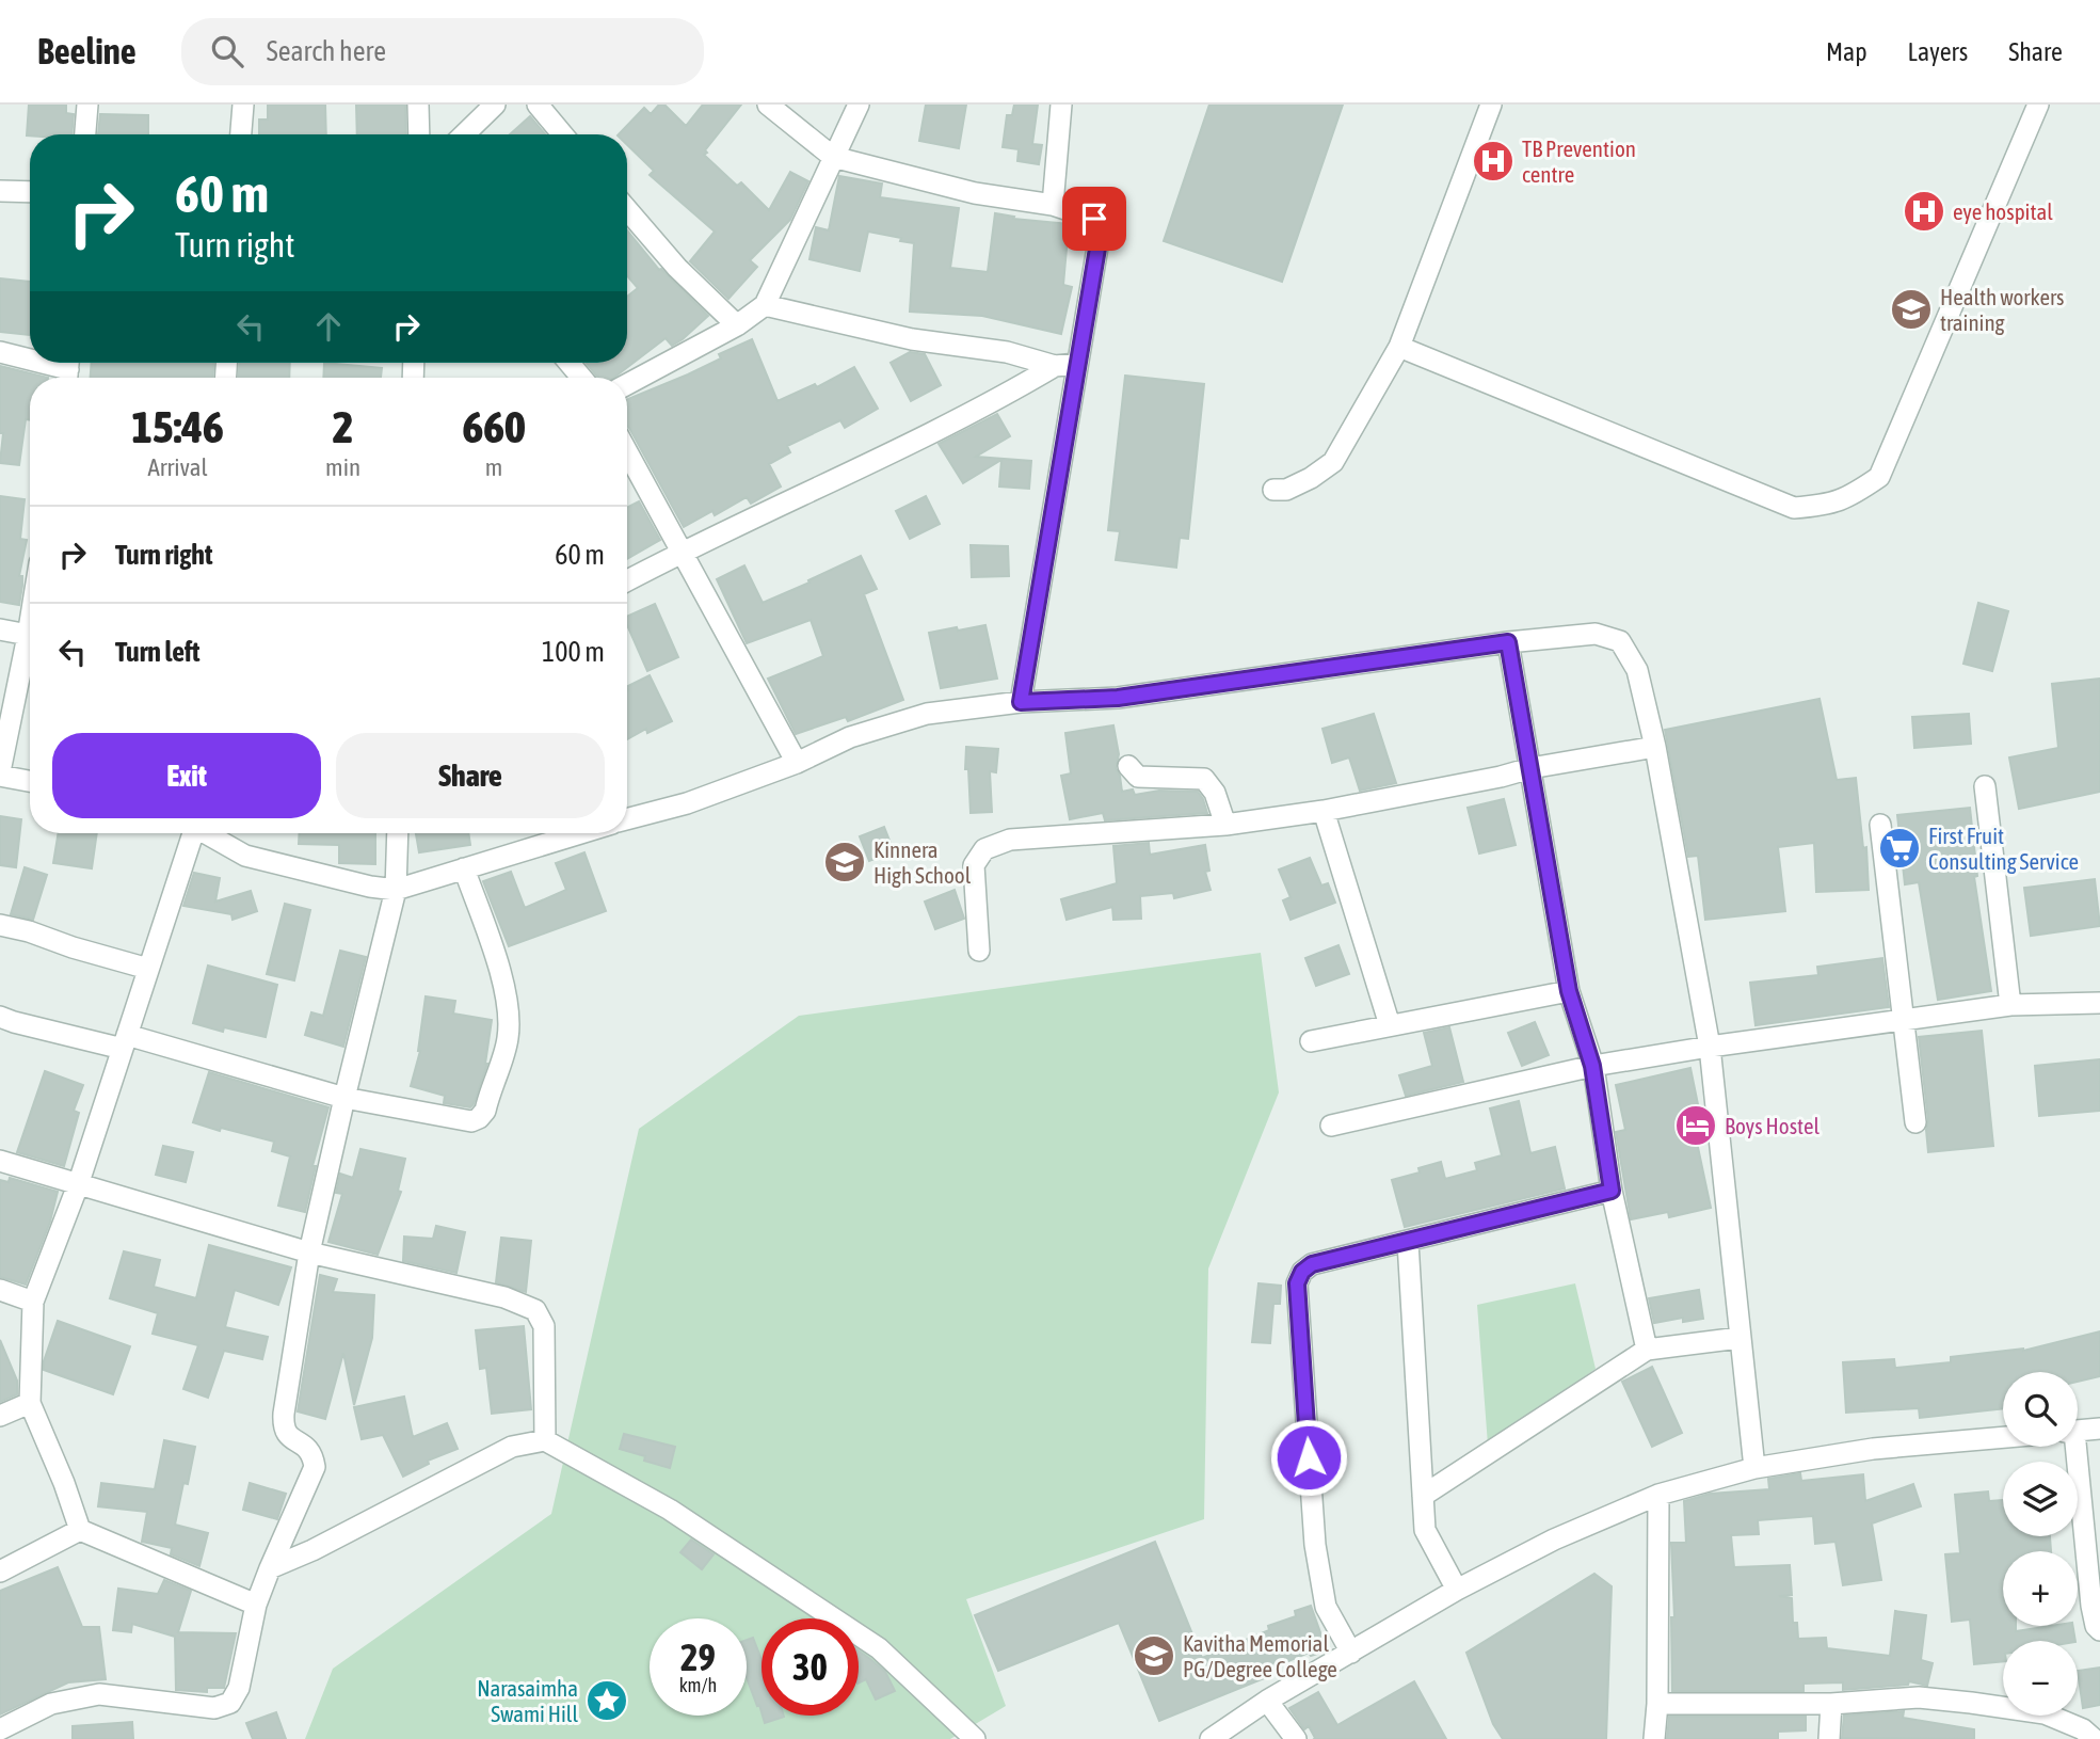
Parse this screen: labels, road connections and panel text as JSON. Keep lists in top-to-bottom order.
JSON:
{
  "places": {
    "hospital": ["TB Prevention centre", "eye hospital"],
    "school or university": ["Health workers training", "Kinnera High School", "Kavitha Memorial PG/Degree College"],
    "supermarket": ["First Fruit Consulting Service"],
    "hotel": ["Boys Hostel"],
    "place": ["Narasaimha Swami Hill"]
  },
  "page": {
    "header": "Beeline",
    "search": "Search here",
    "nav": ["Map", "Layers", "Share"],
    "turn": ["60 m", "Turn right"],
    "eta": [
      "15:46",
      "Arrival",
      "2",
      "min",
      "660",
      "m"
    ],
    "list": [
      {
        "name": "Turn right",
        "value": "60 m"
      },
      {
        "name": "Turn left",
        "value": "100 m"
      }
    ],
    "buttons": ["Exit", "Share"],
    "map_buttons": ["+", "−"],
    "speed": "29 km/h",
    "limit": "30"
  }
}
